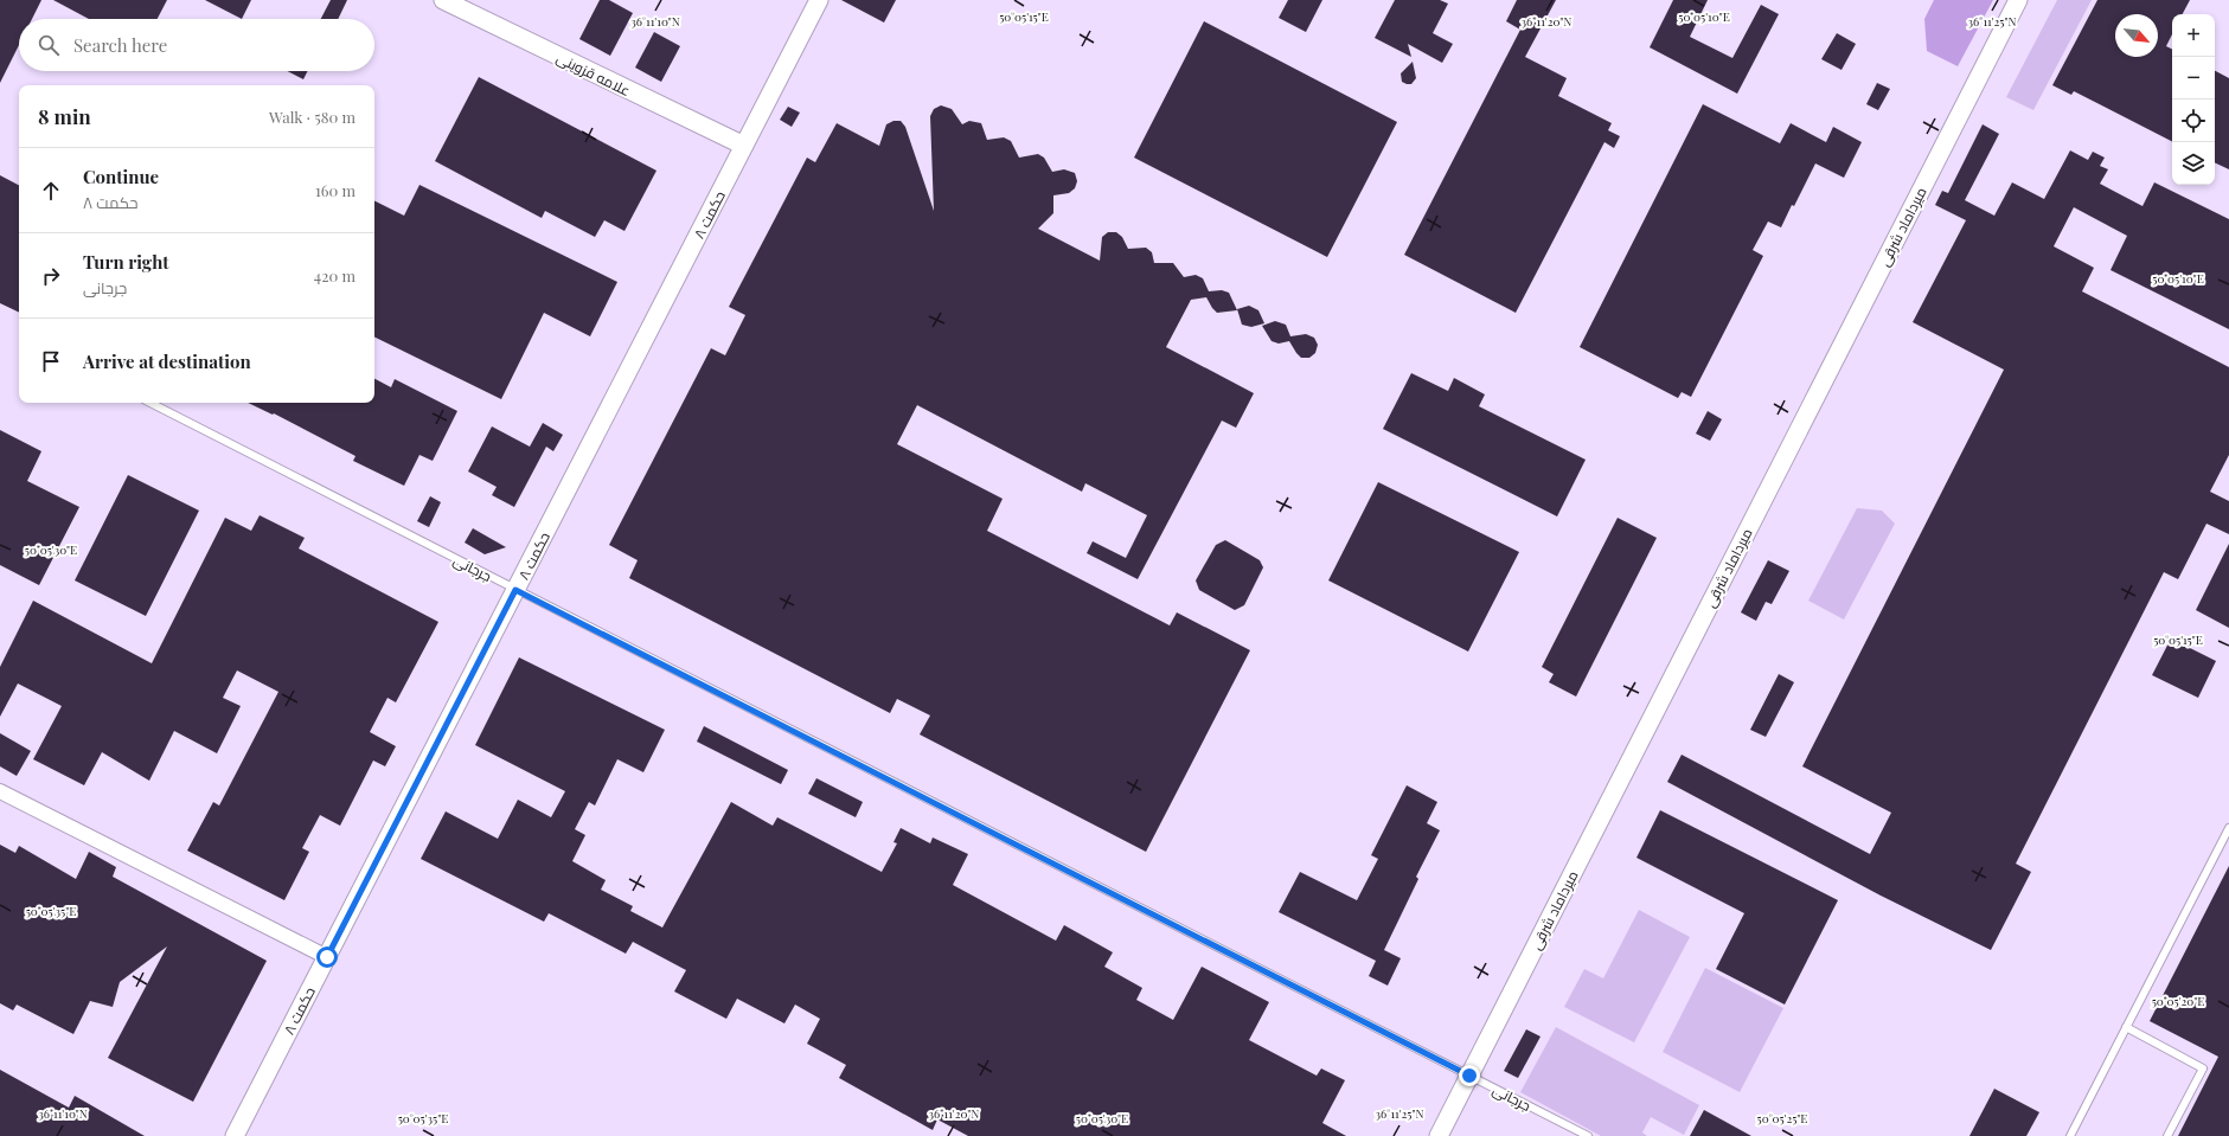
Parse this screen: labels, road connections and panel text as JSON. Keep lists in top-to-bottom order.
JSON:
{
  "streets": {
    "street": ["علامه قزوینی", "حکمت ۸", "میرداماد شرقی"],
    "lane": ["جرجانی"]
  },
  "crossings": [
    ["علامه قزوینی", "حکمت ۸"],
    ["حکمت ۸", "جرجانی"],
    ["میرداماد شرقی", "جرجانی"]
  ],
  "north": "bottom right",
  "page": {
    "map_buttons": ["+", "−"],
    "search": "Search here",
    "heading": ["8 min", "Walk · 580 m"],
    "list": [
      ["Continue", "حکمت ۸", "160 m"],
      ["Turn right", "جرجانی", "420 m"],
      "Arrive at destination"
    ]
  },
  "coordinates": [
    "50°05'15\"E",
    "50°05'10\"E",
    "36°11'10\"N",
    "36°11'20\"N",
    "36°11'25\"N",
    "50°05'30\"E",
    "50°05'35\"E",
    "50°05'20\"E",
    "50°05'25\"E"
  ]
}
